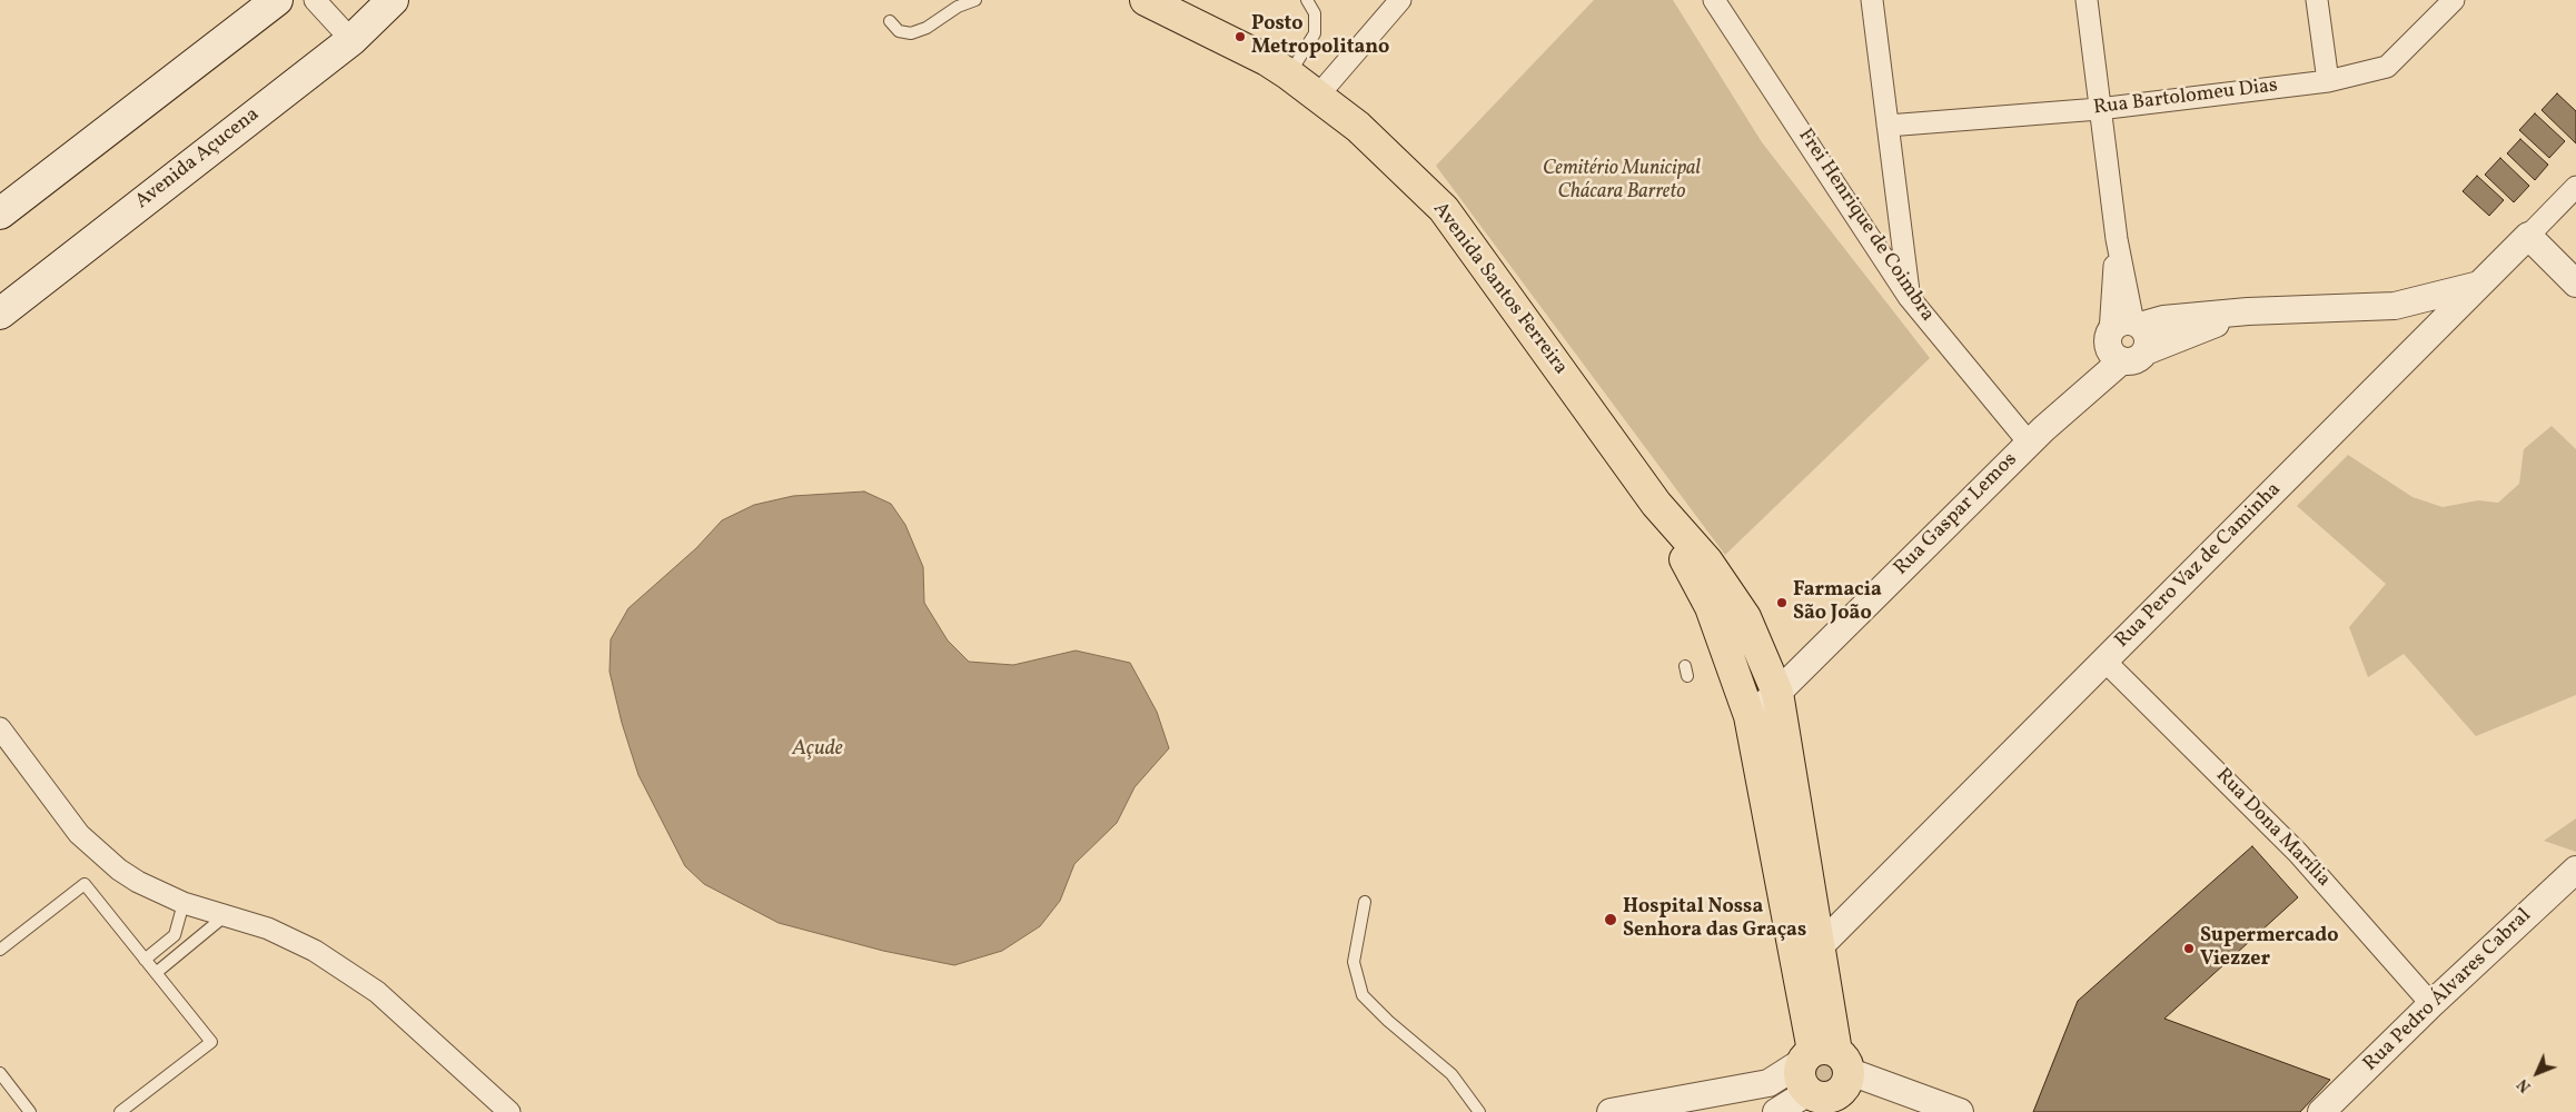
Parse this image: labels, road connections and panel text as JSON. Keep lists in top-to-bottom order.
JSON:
{
  "streets": {
    "main road": ["Avenida Açucena", "Avenida Santos Ferreira"],
    "street": [
      "Rua Bartolomeu Dias",
      "Frei Henrique de Coimbra",
      "Rua Gaspar Lemos",
      "Rua Pero Vaz de Caminha",
      "Rua Dona Marília",
      "Rua Pedro Álvares Cabral"
    ]
  },
  "crossings": [
    ["Frei Henrique de Coimbra", "Rua Gaspar Lemos"],
    ["Avenida Santos Ferreira", "Rua Gaspar Lemos"],
    ["Avenida Santos Ferreira", "Rua Pero Vaz de Caminha"],
    ["Rua Pero Vaz de Caminha", "Rua Dona Marília"],
    ["Rua Dona Marília", "Rua Pedro Álvares Cabral"]
  ],
  "water": ["Açude"],
  "parks": ["Cemitério Municipal Chácara Barreto"],
  "places": [
    "Posto Metropolitano",
    "Farmacia São João",
    "Hospital Nossa Senhora das Graças",
    "Supermercado Viezzer"
  ],
  "north": "bottom left"
}
